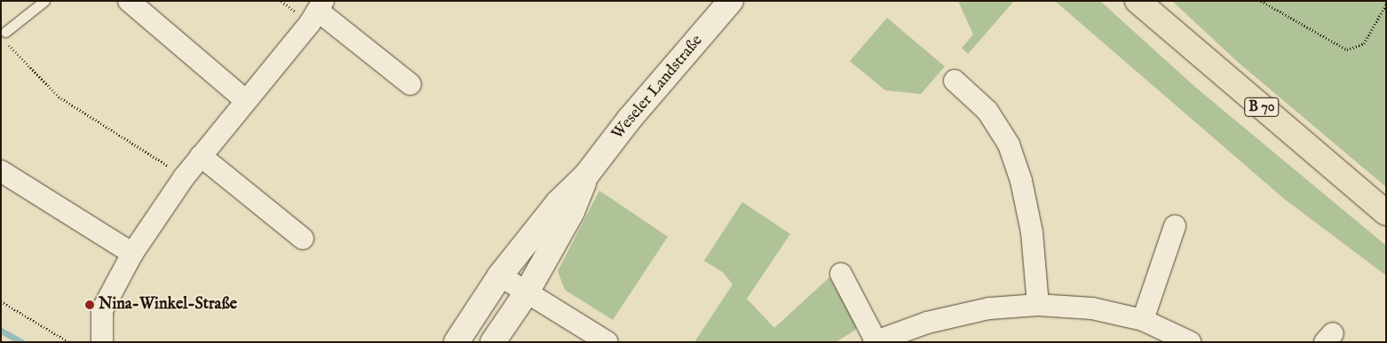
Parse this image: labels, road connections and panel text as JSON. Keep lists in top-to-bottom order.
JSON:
{
  "streets": {
    "main road": ["B 70"],
    "street": ["Weseler Landstraße"]
  },
  "places": ["Nina-Winkel-Straße"]
}
